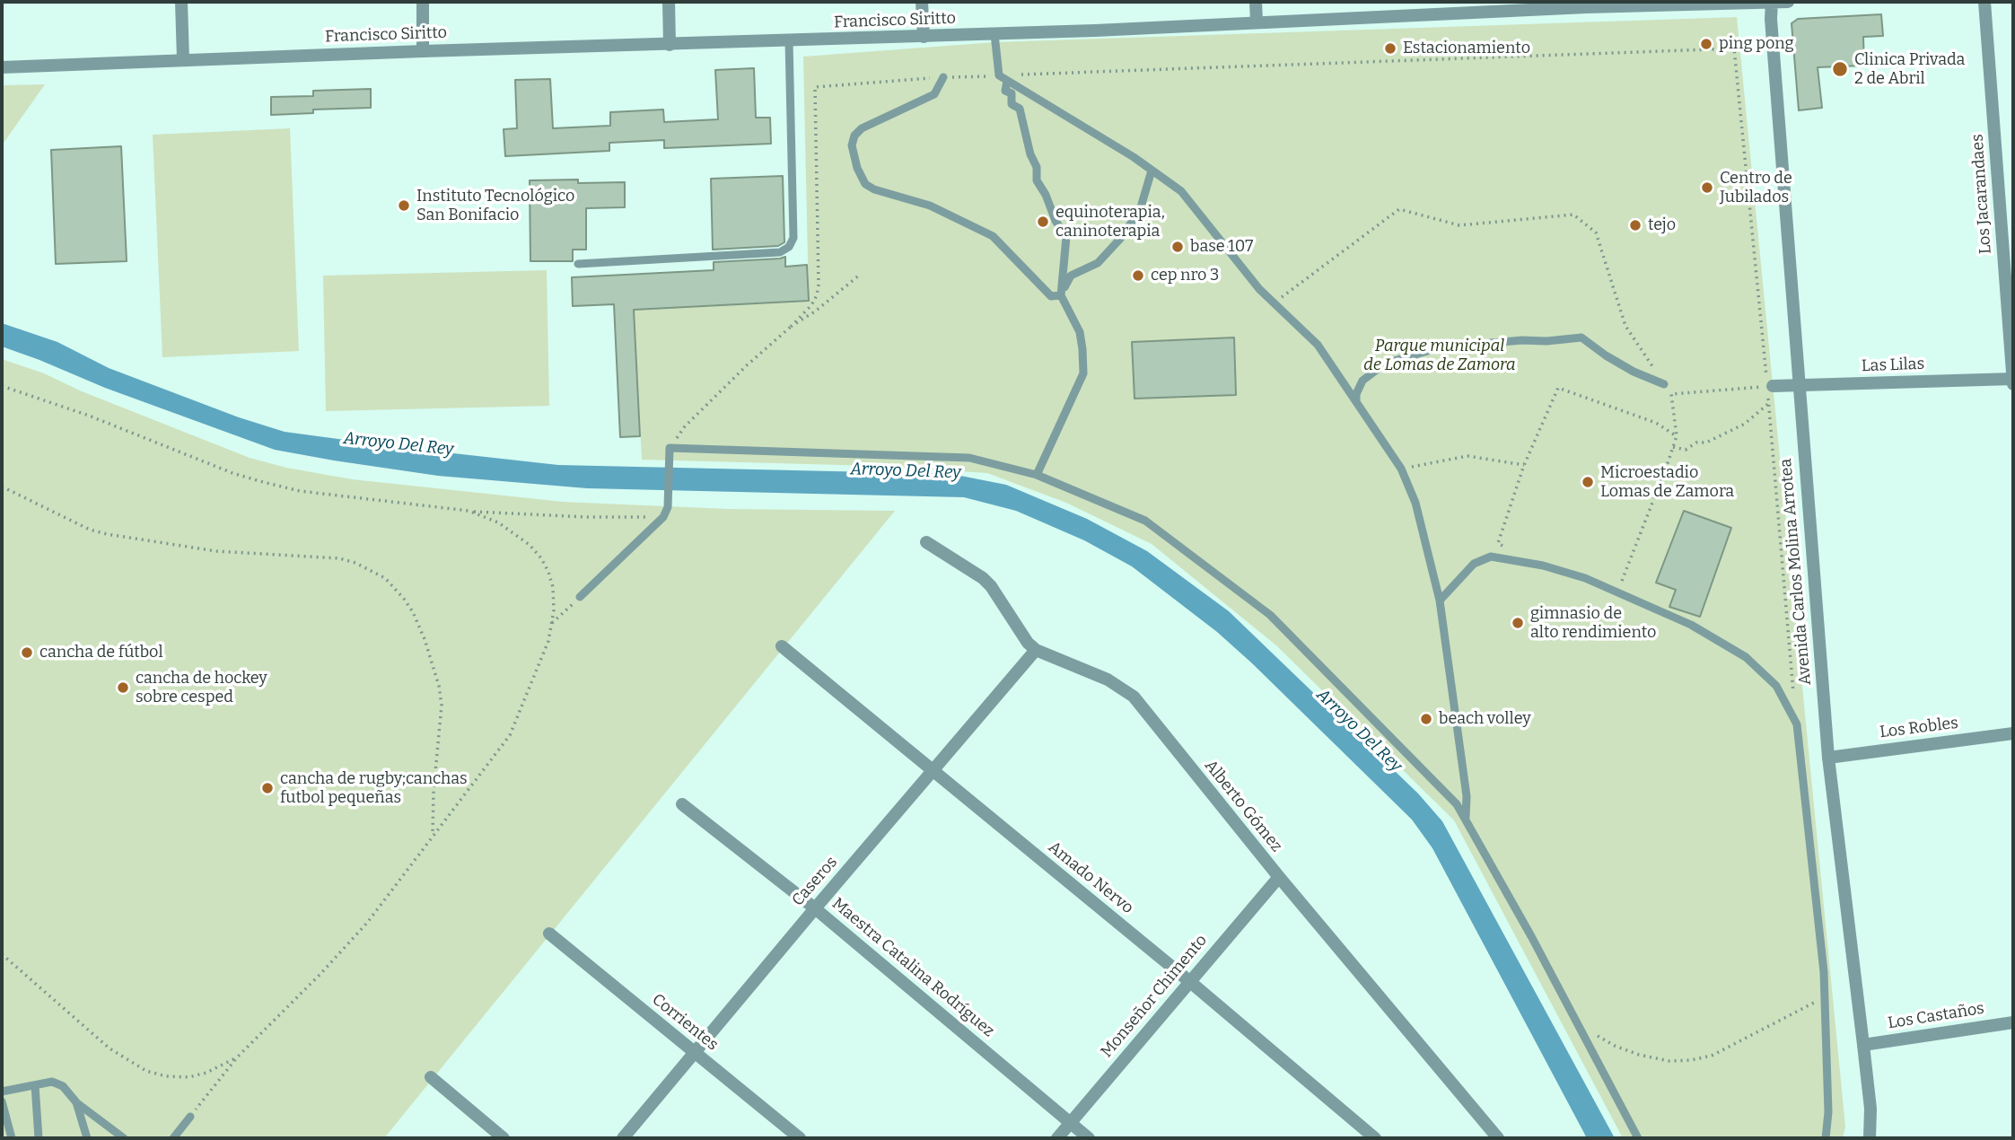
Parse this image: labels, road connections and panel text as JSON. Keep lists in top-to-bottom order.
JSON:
{
  "streets": {
    "street": [
      "Francisco Siritto",
      "Los Jacarandaes",
      "Las Lilas",
      "Avenida Carlos Molina Arrotea",
      "Los Robles",
      "Alberto Gómez",
      "Amado Nervo",
      "Caseros",
      "Maestra Catalina Rodríguez",
      "Monseñor Chimento",
      "Los Castaños",
      "Corrientes"
    ]
  },
  "crossings": [
    ["Francisco Siritto", "Avenida Carlos Molina Arrotea"],
    ["Los Jacarandaes", "Las Lilas"],
    ["Las Lilas", "Avenida Carlos Molina Arrotea"],
    ["Avenida Carlos Molina Arrotea", "Los Robles"],
    ["Avenida Carlos Molina Arrotea", "Los Castaños"],
    ["Alberto Gómez", "Caseros"],
    ["Alberto Gómez", "Monseñor Chimento"],
    ["Amado Nervo", "Caseros"],
    ["Amado Nervo", "Monseñor Chimento"],
    ["Caseros", "Maestra Catalina Rodríguez"],
    ["Caseros", "Corrientes"],
    ["Maestra Catalina Rodríguez", "Monseñor Chimento"]
  ],
  "water": ["Arroyo Del Rey"],
  "parks": ["Parque municipal de Lomas de Zamora"],
  "places": [
    "ping pong",
    "Estacionamiento",
    "Clinica Privada 2 de Abril",
    "Centro de Jubilados",
    "Instituto Tecnológico San Bonifacio",
    "equinoterapia, caninoterapia",
    "tejo",
    "base 107",
    "cep nro 3",
    "Microestadio Lomas de Zamora",
    "gimnasio de alto rendimiento",
    "cancha de fútbol",
    "cancha de hockey sobre cesped",
    "beach volley",
    "cancha de rugby;canchas futbol pequeñas"
  ]
}
